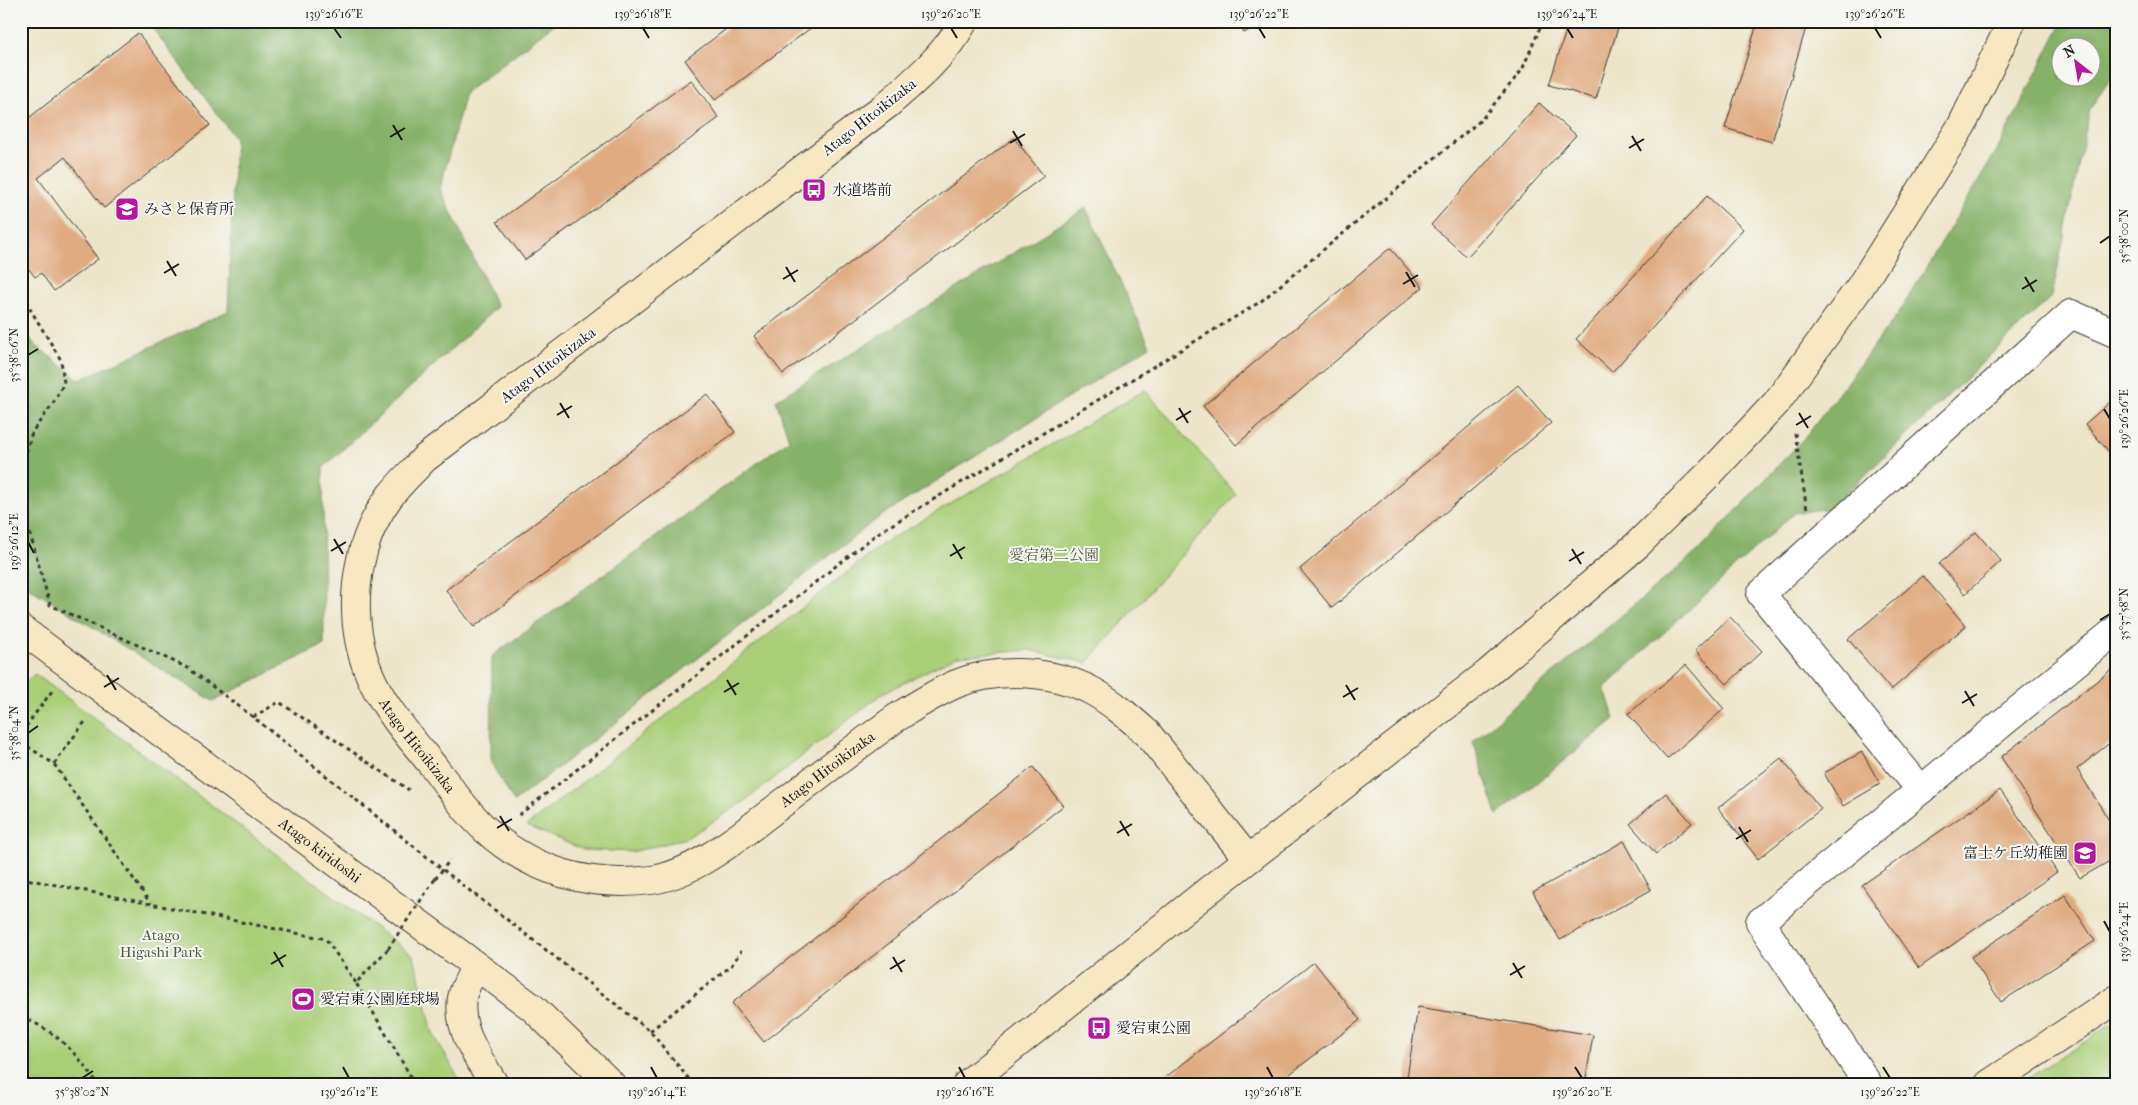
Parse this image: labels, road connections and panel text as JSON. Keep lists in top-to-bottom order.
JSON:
{
  "streets": {
    "street": ["Atago Hitoikizaka", "Atago kiridoshi"]
  },
  "parks": ["愛宕第二公園", "Atago Higashi Park"],
  "places": {
    "bus stop": ["水道塔前", "愛宕東公園"],
    "school or university": ["みさと保育所", "富士ケ丘幼稚園"],
    "sports": ["愛宕東公園庭球場"]
  },
  "north": "top left",
  "coordinates": [
    "139°26'16\"E",
    "139°26'18\"E",
    "139°26'20\"E",
    "139°26'22\"E",
    "139°26'24\"E",
    "139°26'26\"E",
    "35°38'00\"N",
    "35°38'06\"N",
    "139°26'12\"E",
    "35°37'58\"N",
    "35°38'04\"N",
    "35°38'02\"N",
    "139°26'14\"E"
  ]
}
